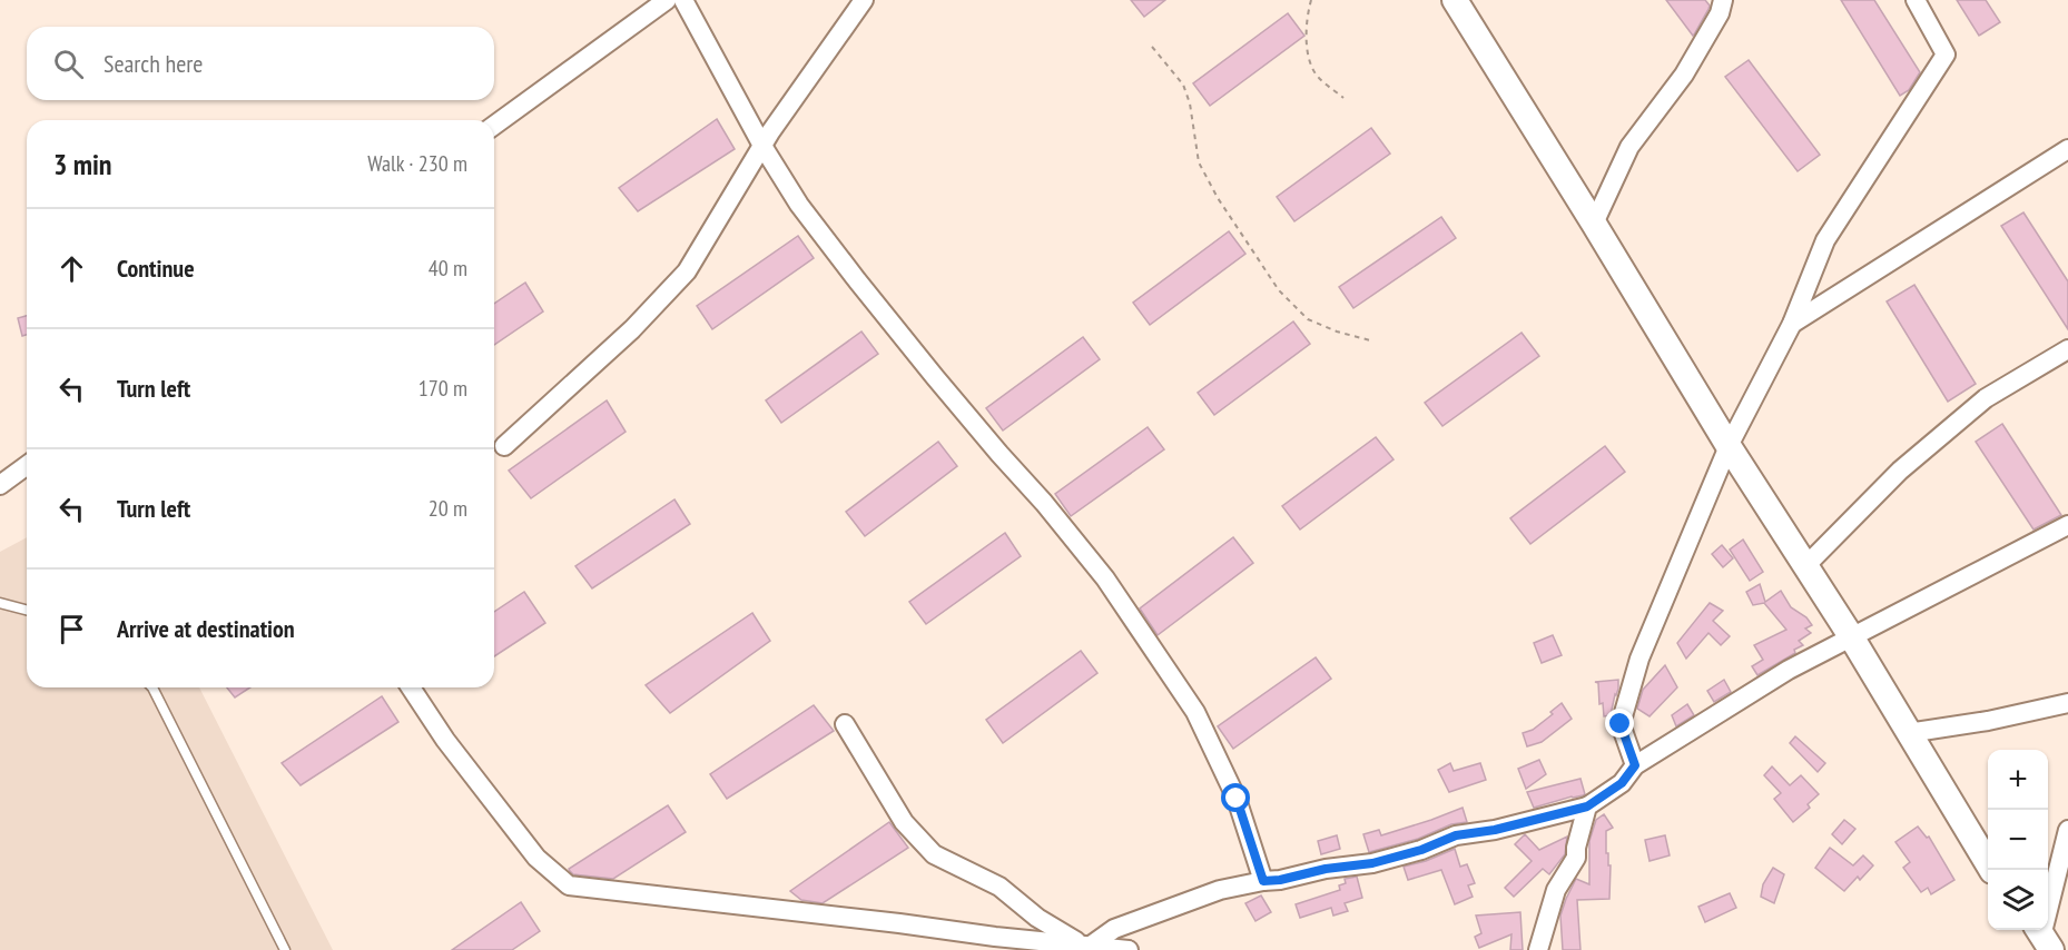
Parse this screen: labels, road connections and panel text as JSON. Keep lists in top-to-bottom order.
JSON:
{
  "page": {
    "search": "Search here",
    "heading": ["3 min", "Walk · 230 m"],
    "list": [
      ["Continue", "40 m"],
      ["Turn left", "170 m"],
      ["Turn left", "20 m"],
      "Arrive at destination"
    ],
    "map_buttons": ["+", "−"]
  }
}
